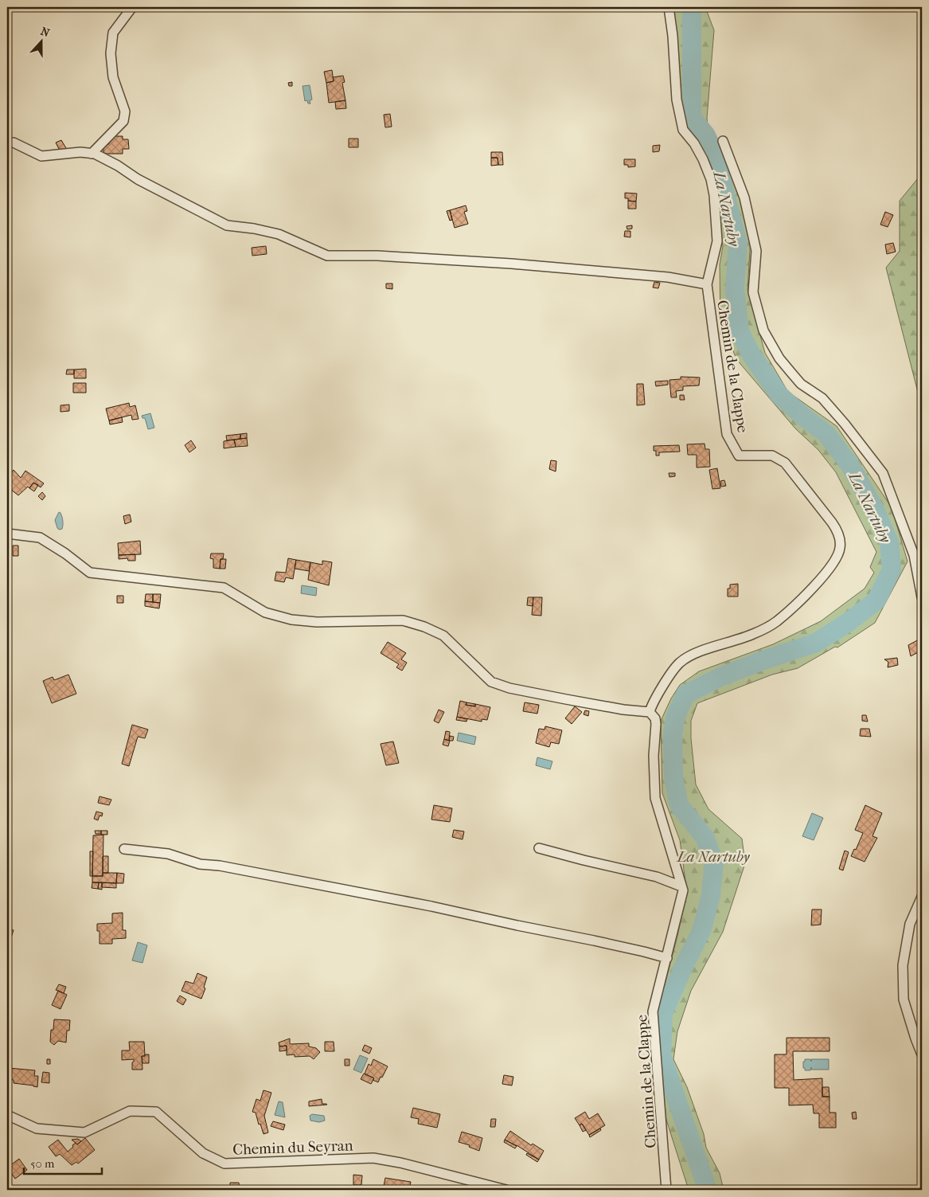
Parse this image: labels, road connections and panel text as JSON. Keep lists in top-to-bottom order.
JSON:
{
  "streets": {
    "street": ["Chemin de la Clappe", "Chemin du Seyran"]
  },
  "water": ["La Nartuby"],
  "parks": ["La Nartuby"],
  "scale_bar": "50 m",
  "north": "top"
}
